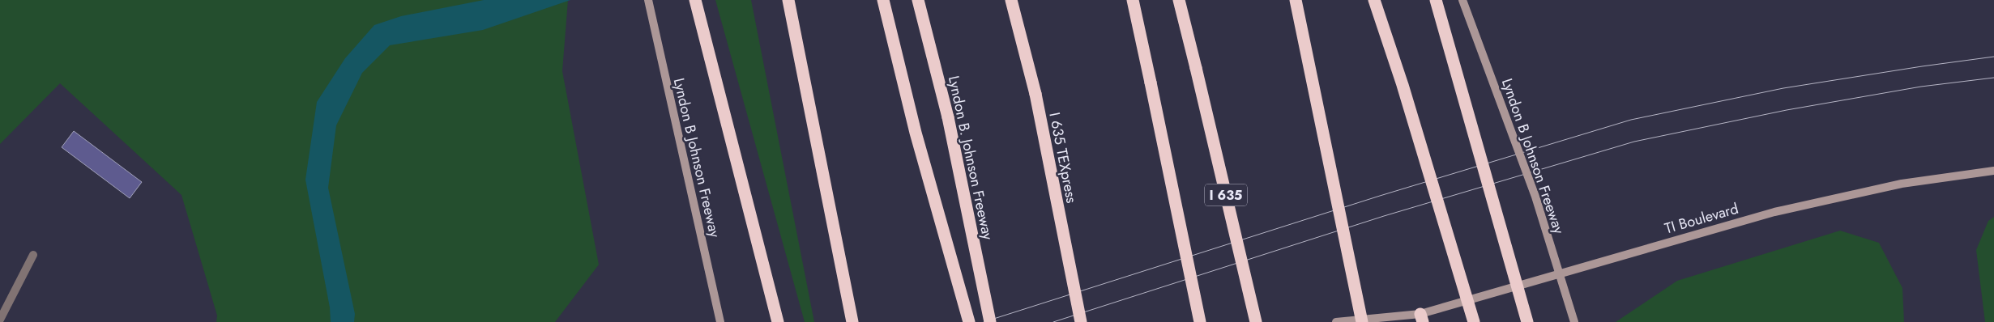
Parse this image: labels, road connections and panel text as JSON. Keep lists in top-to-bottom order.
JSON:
{
  "streets": {
    "highway": ["Lyndon B. Johnson Freeway", "I 635 TEXpress", "I 635"],
    "street": ["Lyndon B Johnson Freeway", "TI Boulevard"]
  }
}
